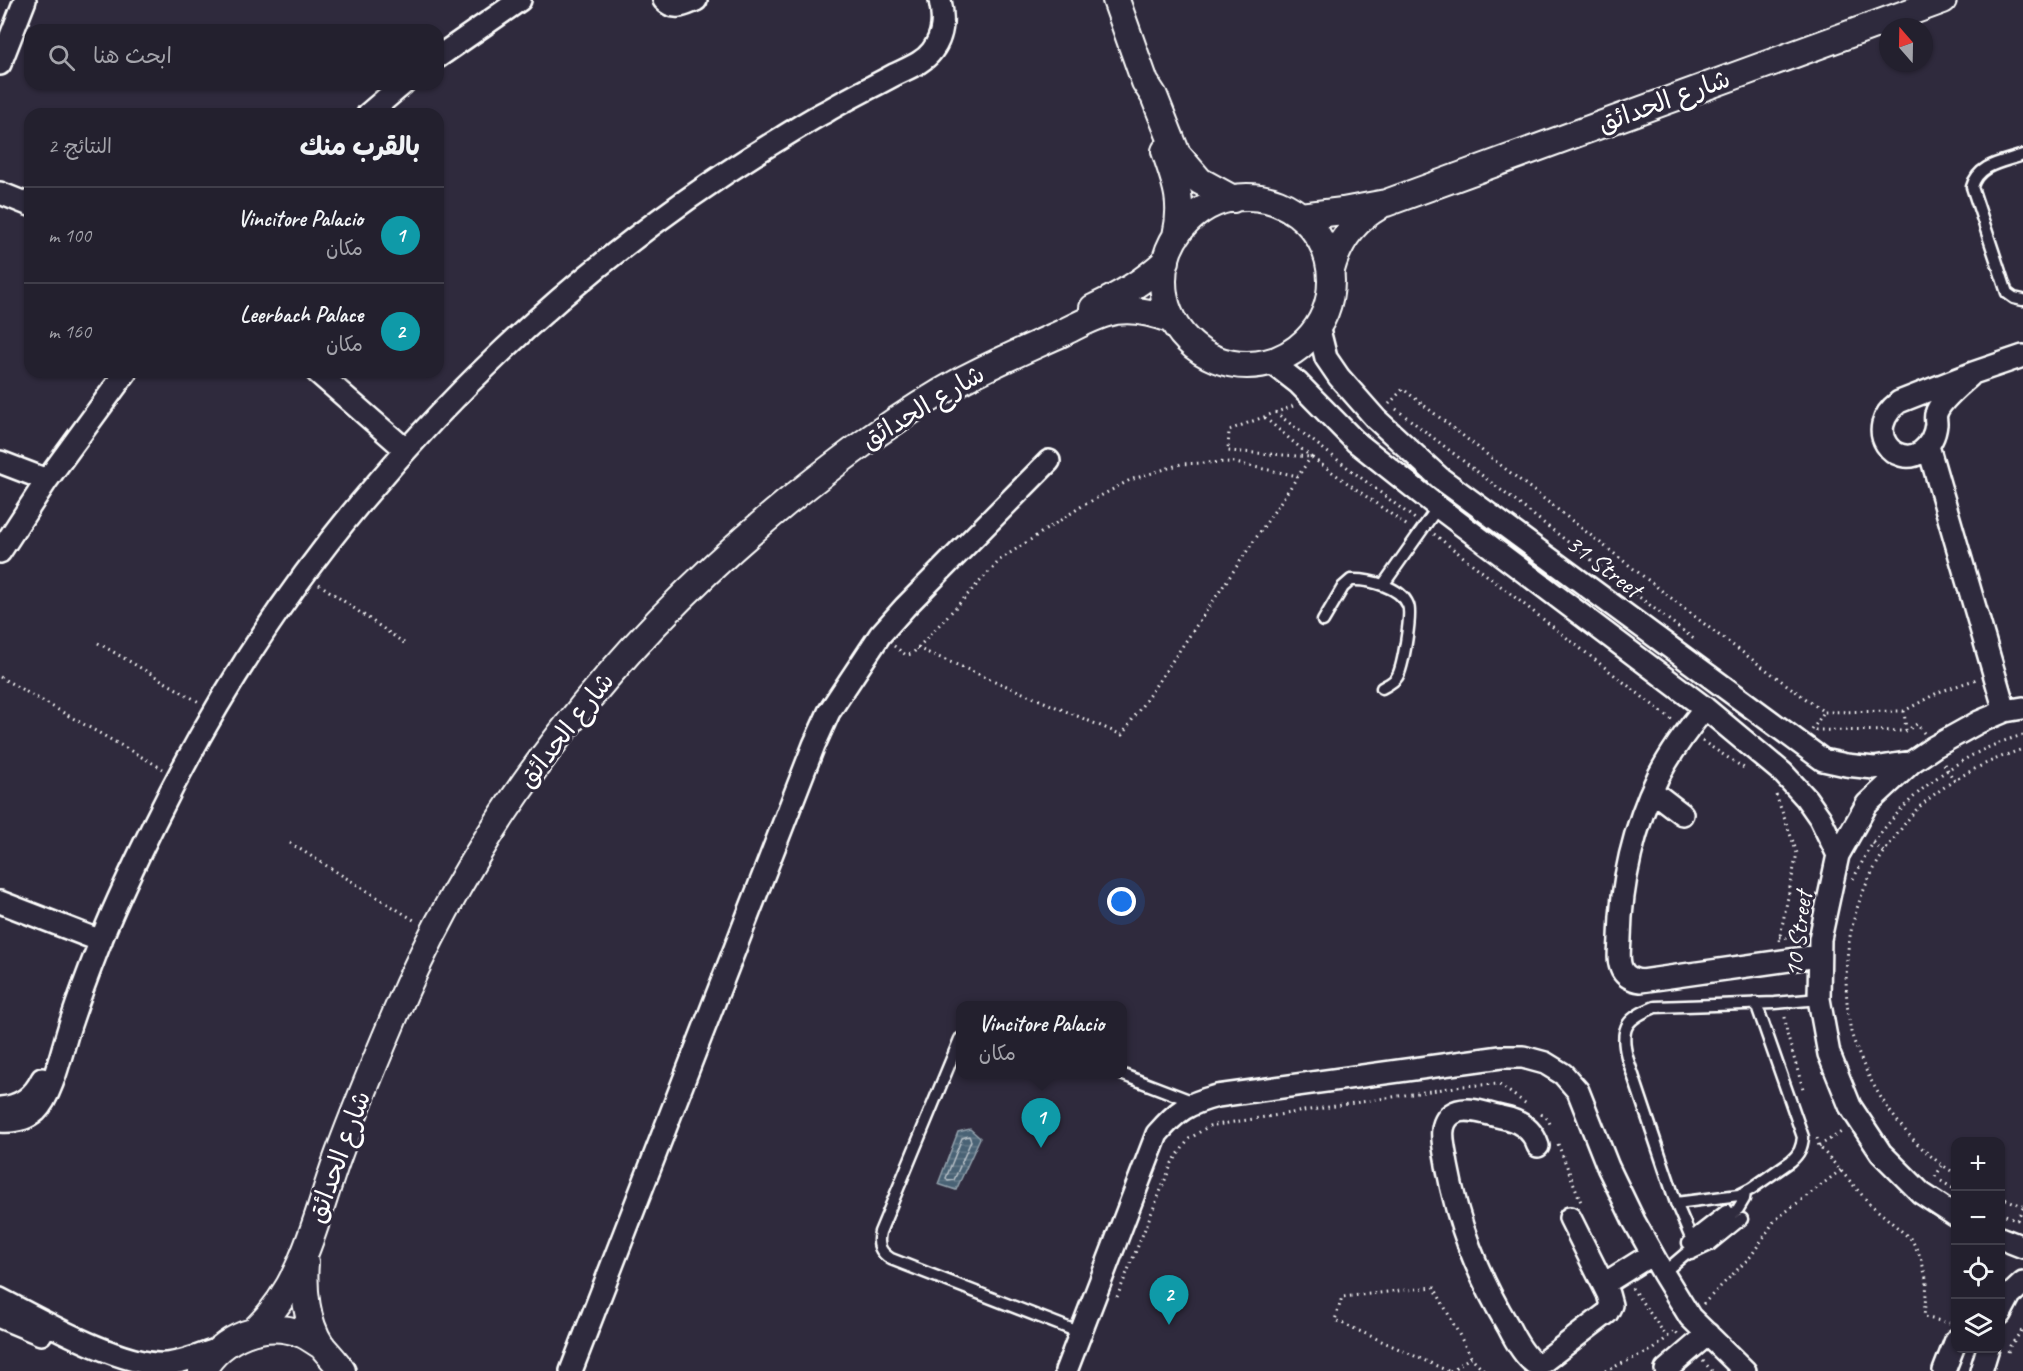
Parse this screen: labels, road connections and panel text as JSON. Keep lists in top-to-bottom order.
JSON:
{
  "streets": {
    "street": ["شارع الحدائق", "31 Street", "10 Street"]
  },
  "crossings": [
    ["31 Street", "10 Street"]
  ],
  "north": "top",
  "page": {
    "search": "ابحث هنا",
    "heading": ["بالقرب منك", "النتائج: 2"],
    "list": [
      {
        "mark": "1",
        "name": "Vincitore Palacio",
        "note": "مكان",
        "value": "100 m"
      },
      {
        "mark": "2",
        "name": "Leerbach Palace",
        "note": "مكان",
        "value": "160 m"
      }
    ],
    "popup": ["Vincitore Palacio", "مكان"],
    "pins": ["1", "2"],
    "map_buttons": ["+", "−"]
  }
}
